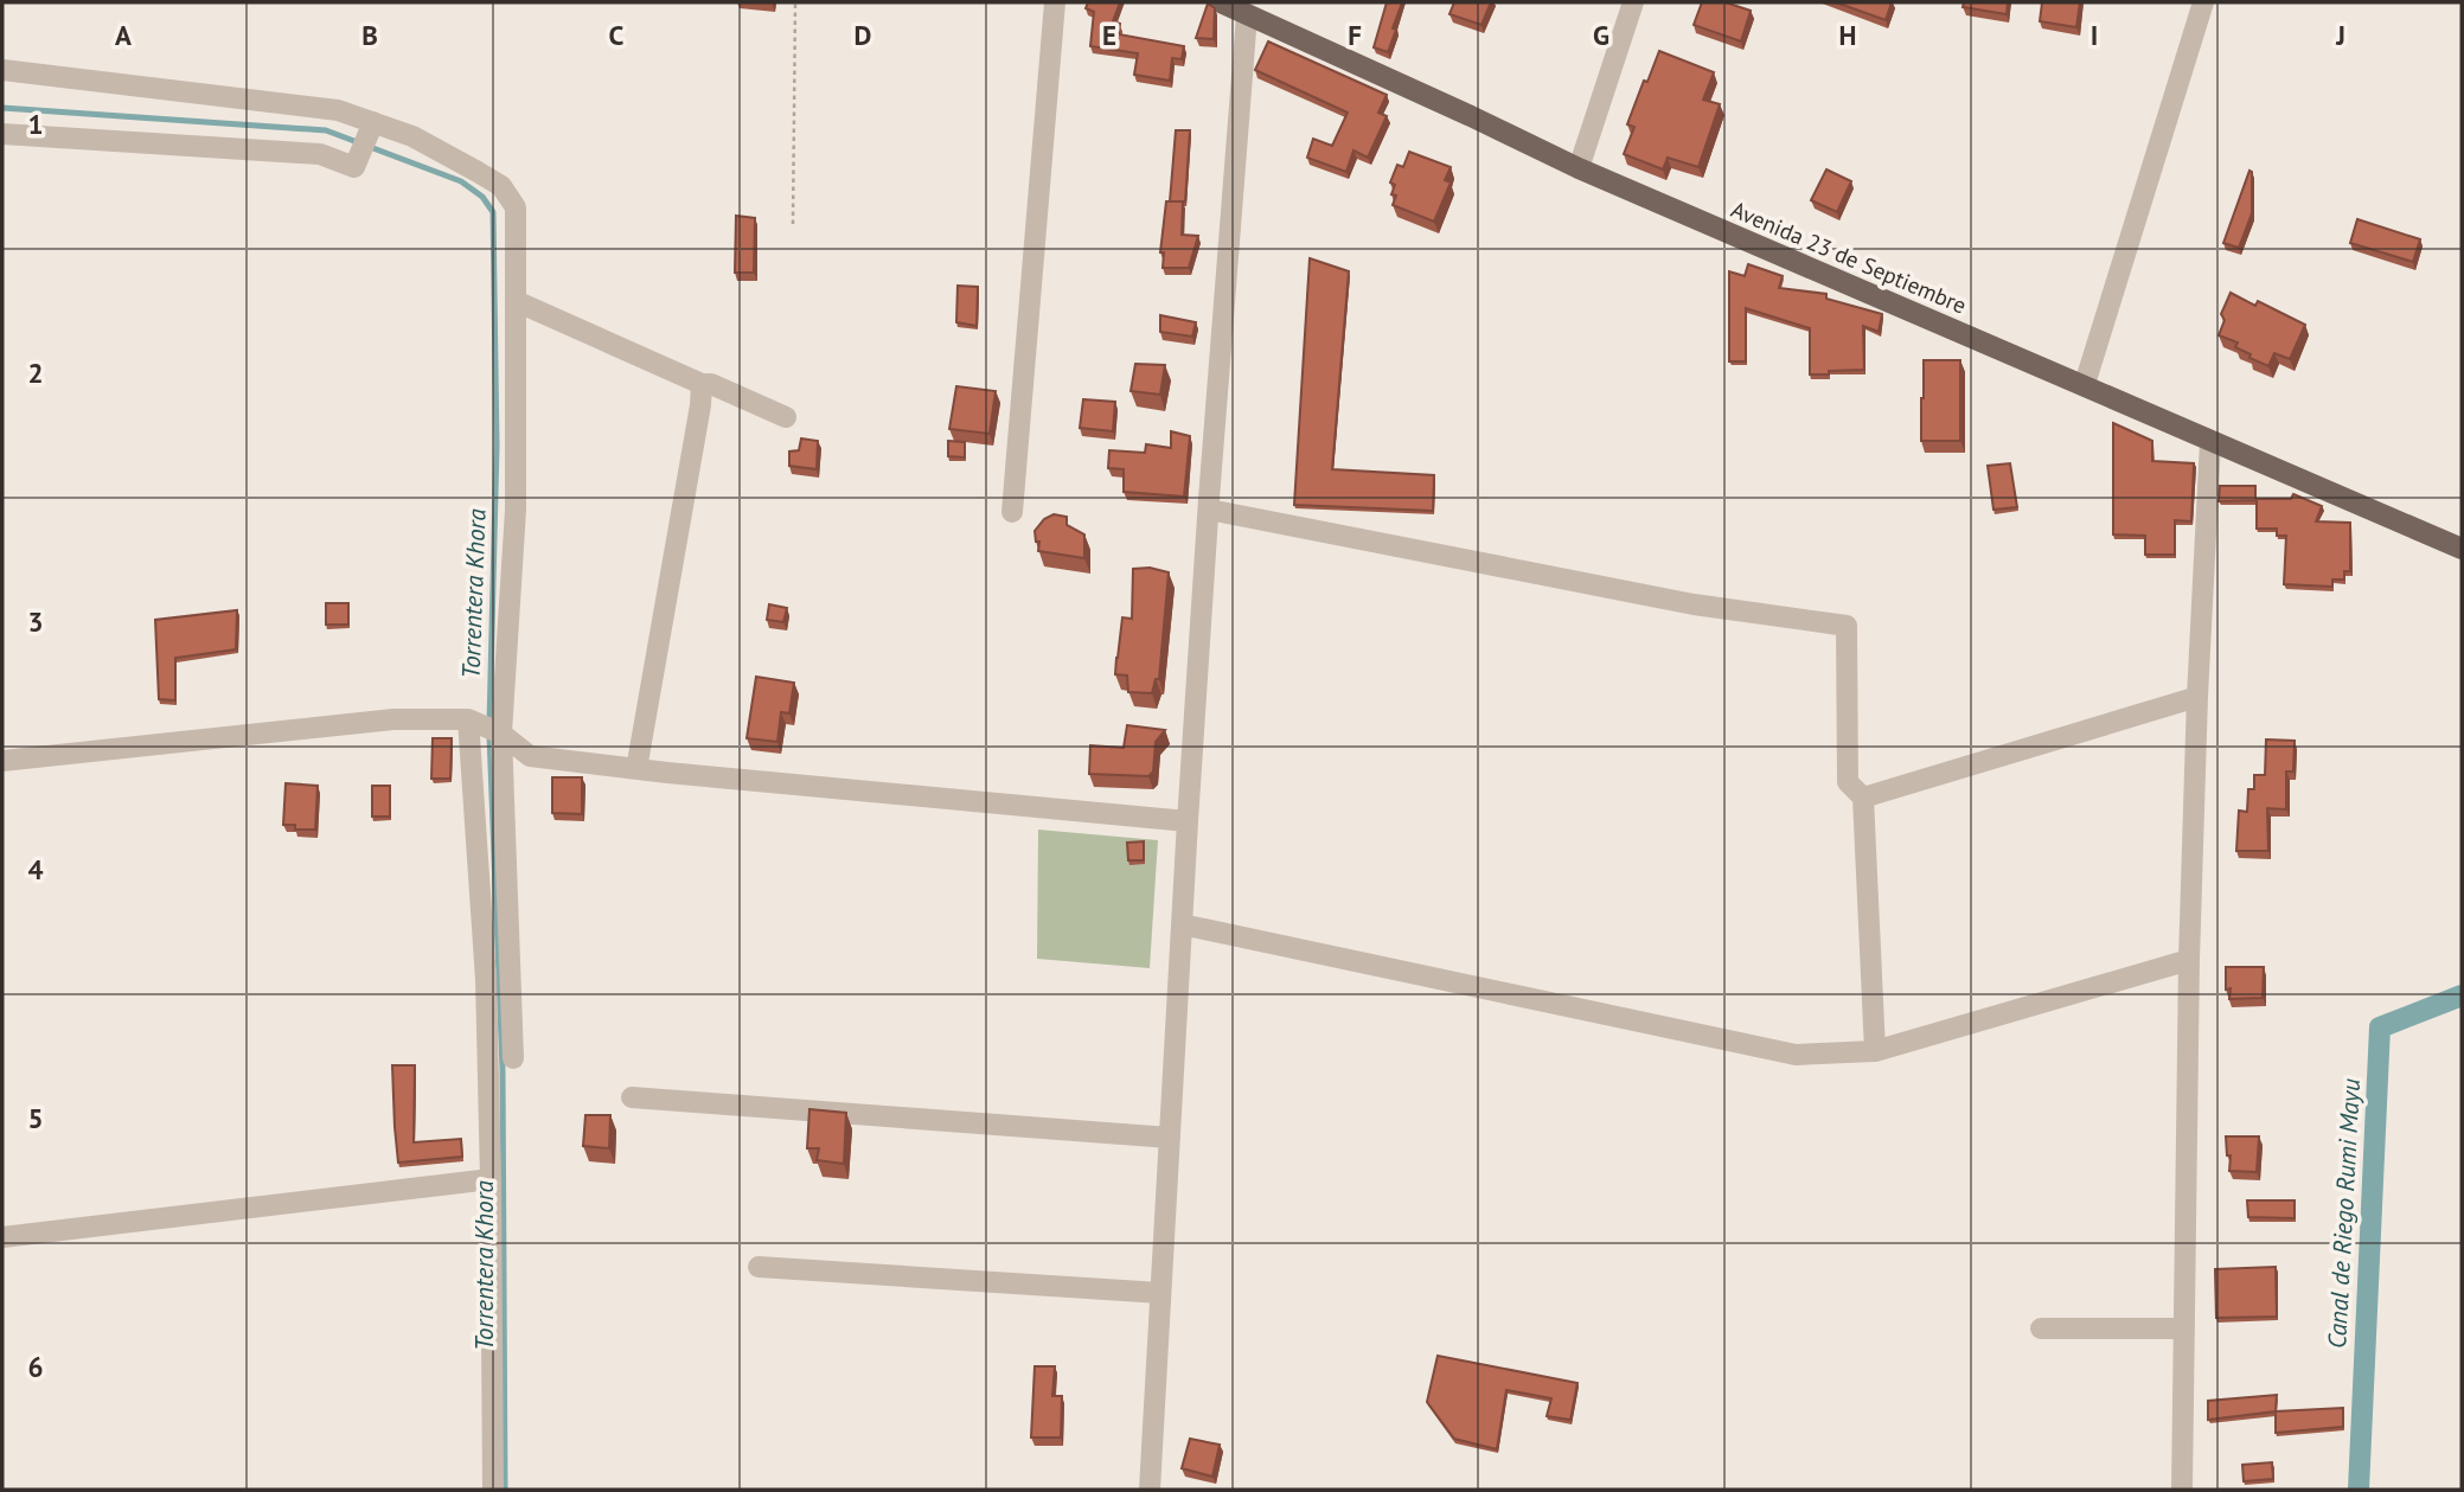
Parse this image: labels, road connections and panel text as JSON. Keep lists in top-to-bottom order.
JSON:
{
  "streets": {
    "main road": ["Avenida 23 de Septiembre"]
  },
  "water": ["Torrentera Khora", "Canal de Riego Rumi Mayu"],
  "grid": {
    "columns": [
      "A",
      "B",
      "C",
      "D",
      "E",
      "F",
      "G",
      "H",
      "I",
      "J"
    ],
    "rows": [
      "1",
      "2",
      "3",
      "4",
      "5",
      "6"
    ]
  }
}
